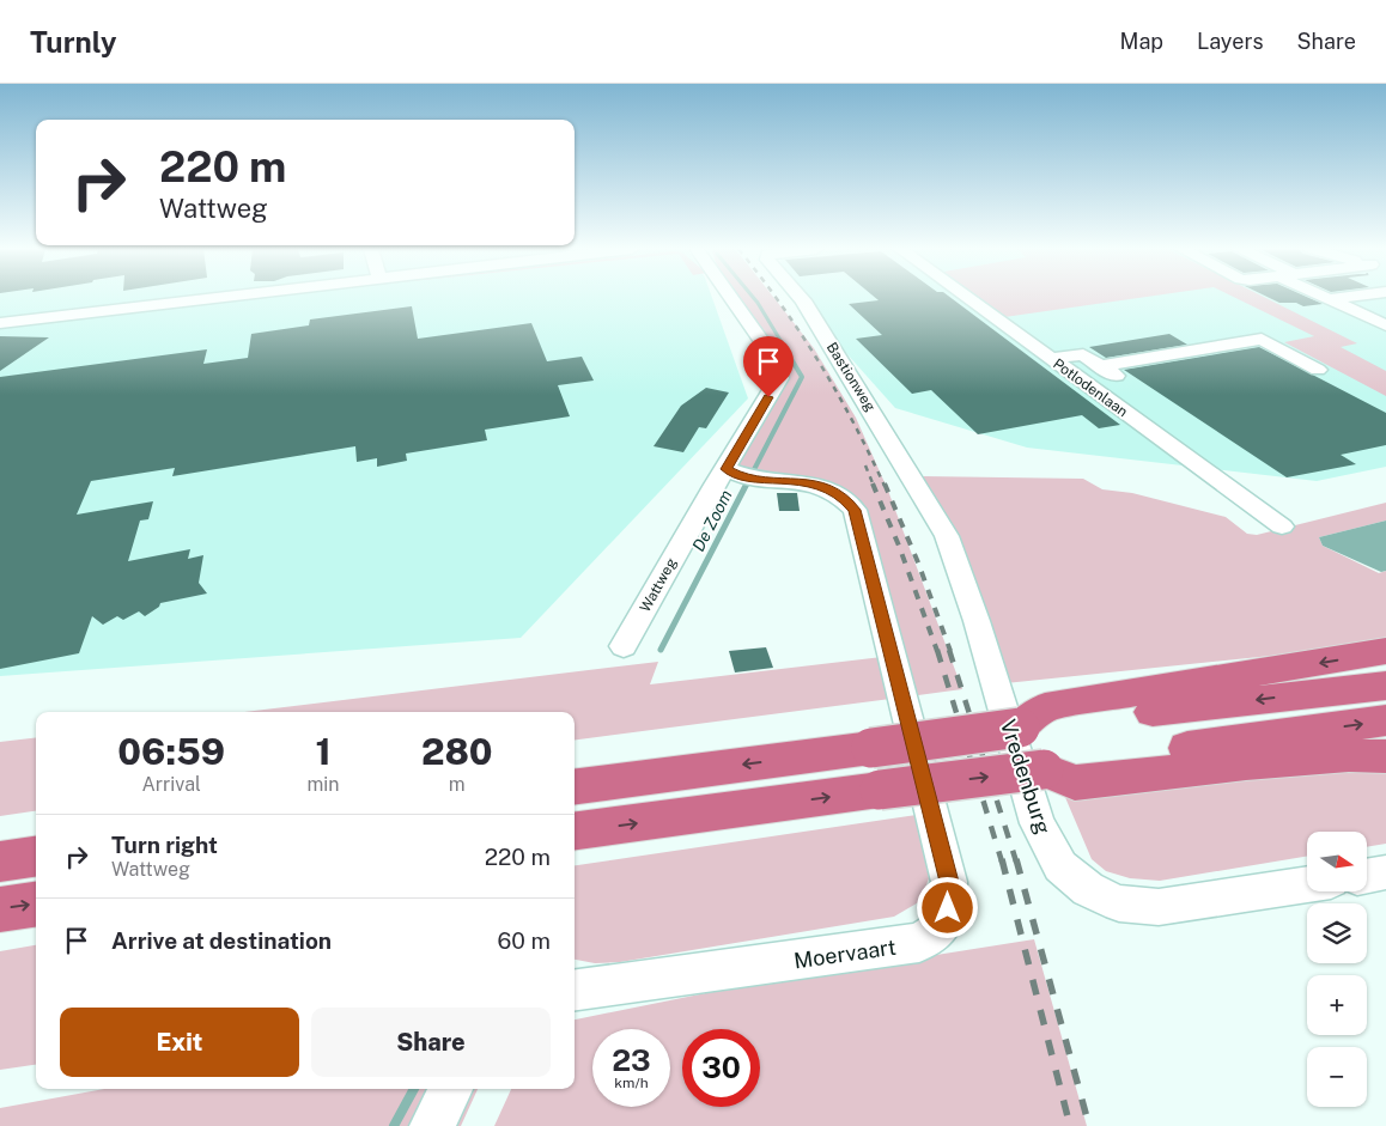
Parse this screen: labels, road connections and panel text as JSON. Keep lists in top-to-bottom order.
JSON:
{
  "streets": {
    "street": [
      "Bastionweg",
      "Potlodenlaan",
      "Wattweg",
      "Vredenburg",
      "Moervaart"
    ]
  },
  "crossings": [
    ["Bastionweg", "Vredenburg"],
    ["Wattweg", "Moervaart"]
  ],
  "water": ["De Zoom"],
  "north": "right",
  "page": {
    "header": "Turnly",
    "nav": ["Map", "Layers", "Share"],
    "turn": ["220 m", "Wattweg"],
    "eta": [
      "06:59",
      "Arrival",
      "1",
      "min",
      "280",
      "m"
    ],
    "list": [
      {
        "name": "Turn right",
        "note": "Wattweg",
        "value": "220 m"
      },
      {
        "name": "Arrive at destination",
        "value": "60 m"
      }
    ],
    "map_buttons": ["+", "−"],
    "buttons": ["Exit", "Share"],
    "speed": "23 km/h",
    "limit": "30"
  }
}
